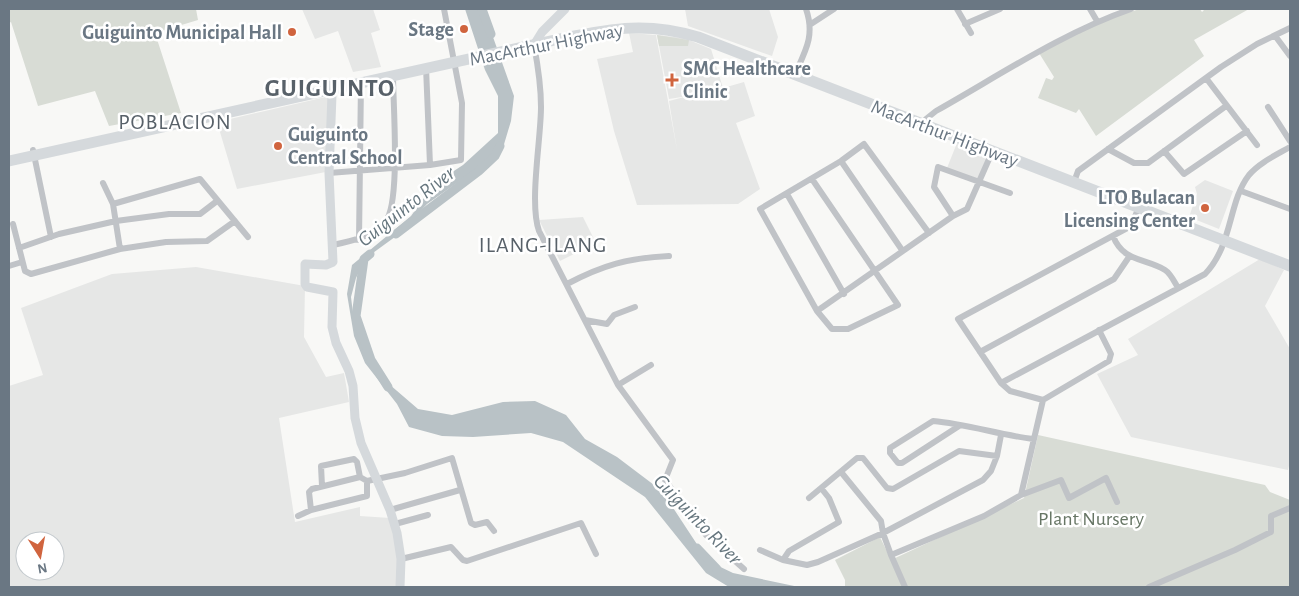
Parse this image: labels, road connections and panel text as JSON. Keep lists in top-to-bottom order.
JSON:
{
  "streets": {
    "highway": ["MacArthur Highway"]
  },
  "districts": ["GUIGUINTO", "POBLACION", "ILANG-ILANG"],
  "water": ["Guiguinto River"],
  "parks": ["Plant Nursery"],
  "places": {
    "other": [
      "Stage",
      "Guiguinto Municipal Hall",
      "Guiguinto Central School",
      "LTO Bulacan Licensing Center"
    ],
    "health": ["SMC Healthcare Clinic"]
  },
  "north": "bottom"
}
